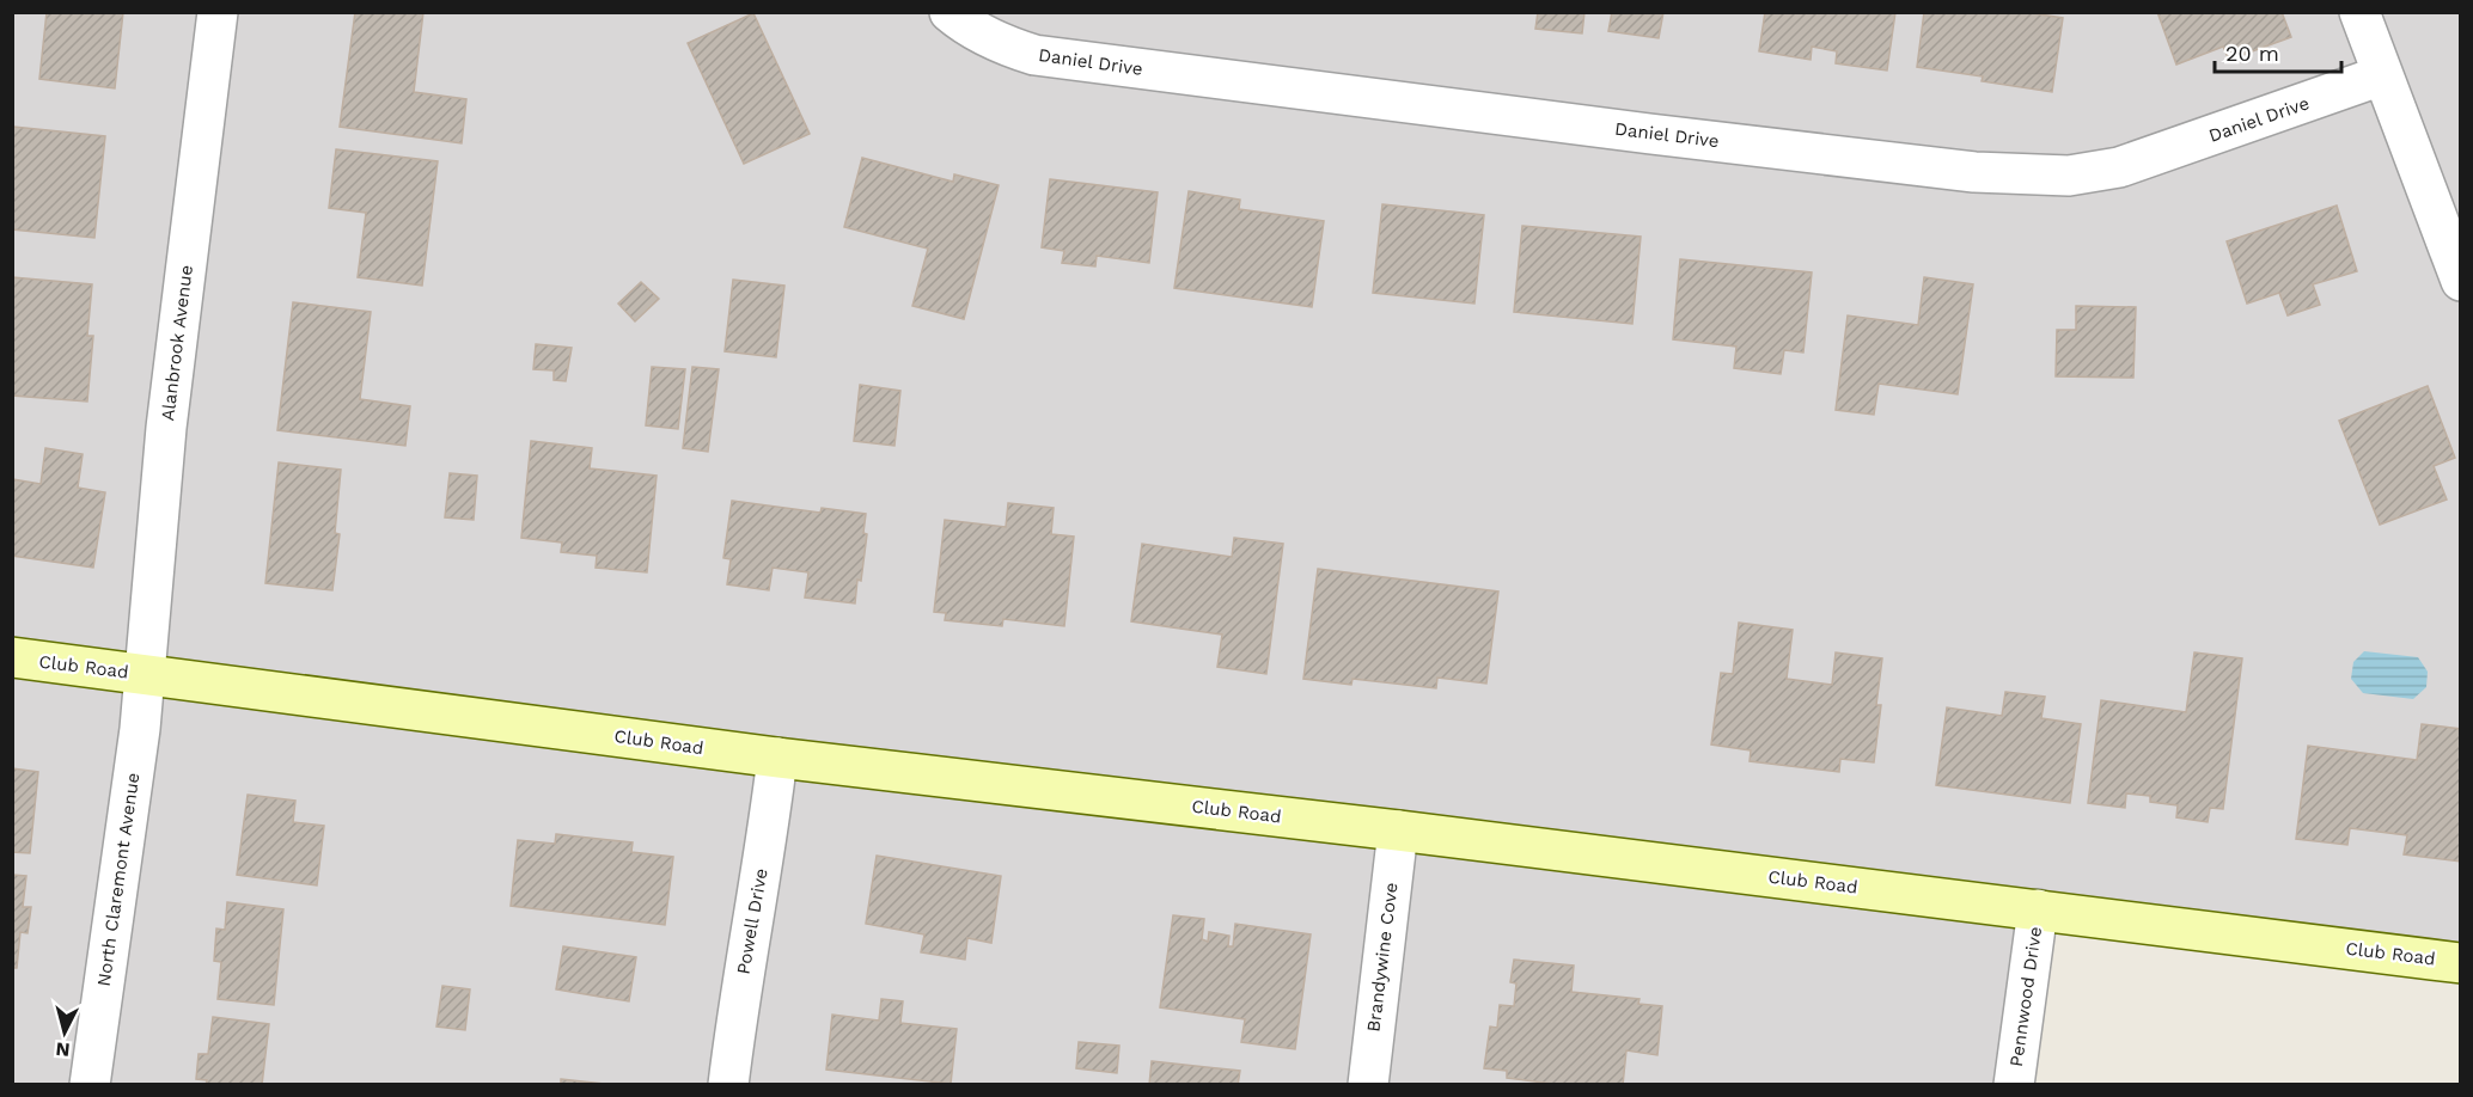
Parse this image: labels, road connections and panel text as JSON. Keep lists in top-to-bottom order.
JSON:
{
  "streets": {
    "street": [
      "Daniel Drive",
      "Alanbrook Avenue",
      "Club Road",
      "North Claremont Avenue",
      "Powell Drive",
      "Brandywine Cove",
      "Pennwood Drive"
    ]
  },
  "crossings": [
    ["Alanbrook Avenue", "Club Road"],
    ["Alanbrook Avenue", "North Claremont Avenue"],
    ["Club Road", "North Claremont Avenue"],
    ["Club Road", "Powell Drive"],
    ["Club Road", "Brandywine Cove"],
    ["Club Road", "Pennwood Drive"]
  ],
  "scale_bar": "20 m",
  "north": "bottom"
}
